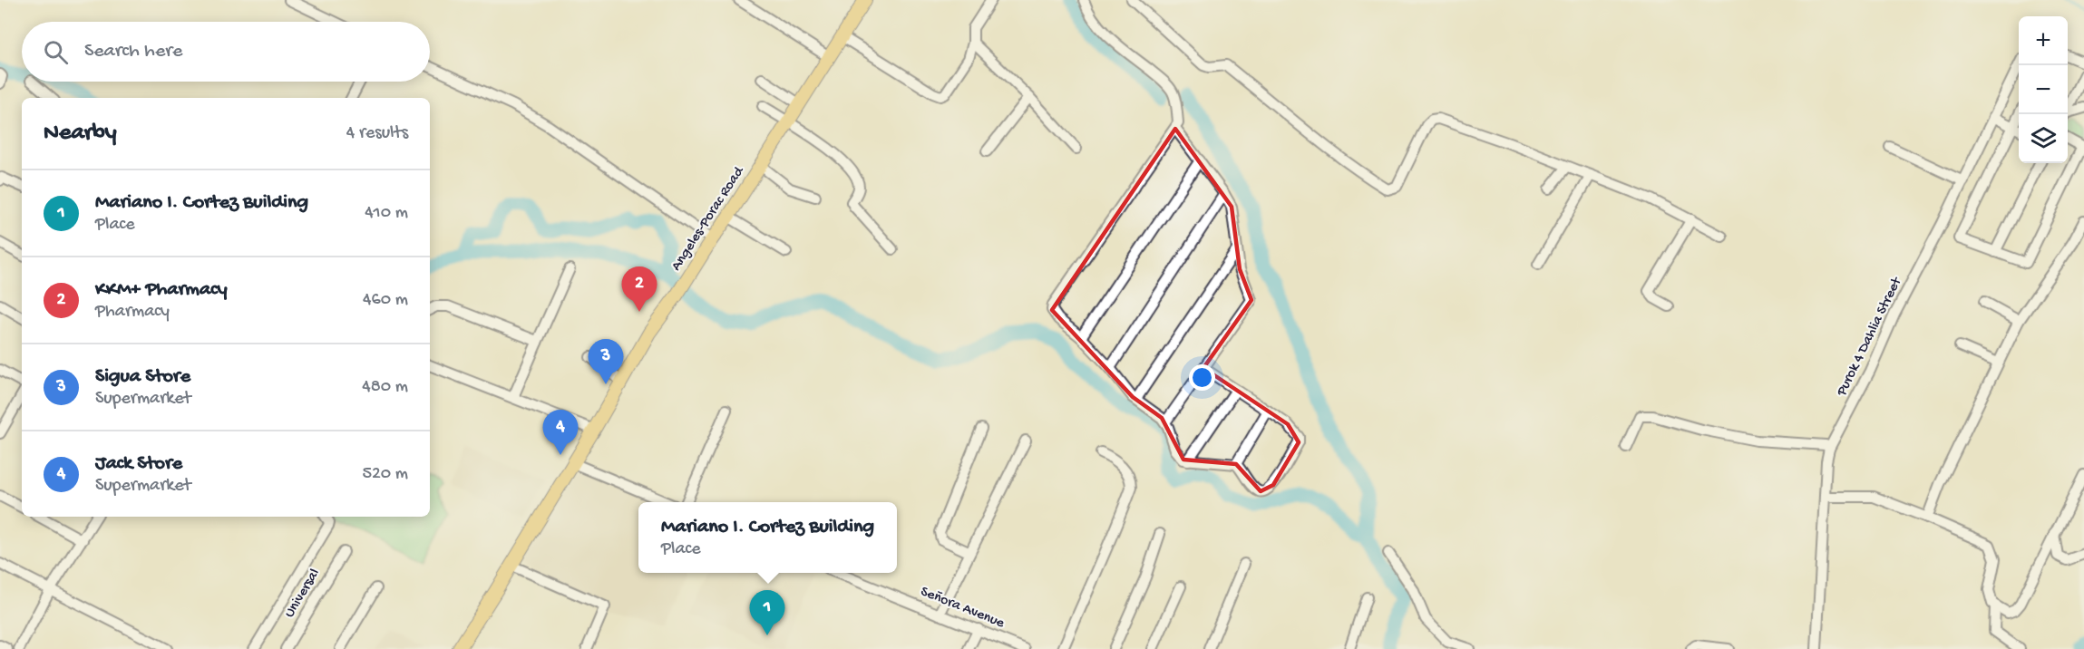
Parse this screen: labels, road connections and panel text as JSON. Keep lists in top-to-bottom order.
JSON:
{
  "streets": {
    "main road": ["Angeles-Porac Road"],
    "street": ["Purok 4 Dahlia Street", "Universal", "Señora Avenue"]
  },
  "page": {
    "map_buttons": ["+", "−"],
    "search": "Search here",
    "heading": ["Nearby", "4 results"],
    "list": [
      {
        "mark": "1",
        "name": "Mariano I. Cortez Building",
        "note": "Place",
        "value": "410 m"
      },
      {
        "mark": "2",
        "name": "KKM+ Pharmacy",
        "note": "Pharmacy",
        "value": "460 m"
      },
      {
        "mark": "3",
        "name": "Sigua Store",
        "note": "Supermarket",
        "value": "480 m"
      },
      {
        "mark": "4",
        "name": "Jack Store",
        "note": "Supermarket",
        "value": "520 m"
      }
    ],
    "pins": [
      "2",
      "3",
      "4",
      "1"
    ],
    "popup": ["Mariano I. Cortez Building", "Place"]
  }
}
